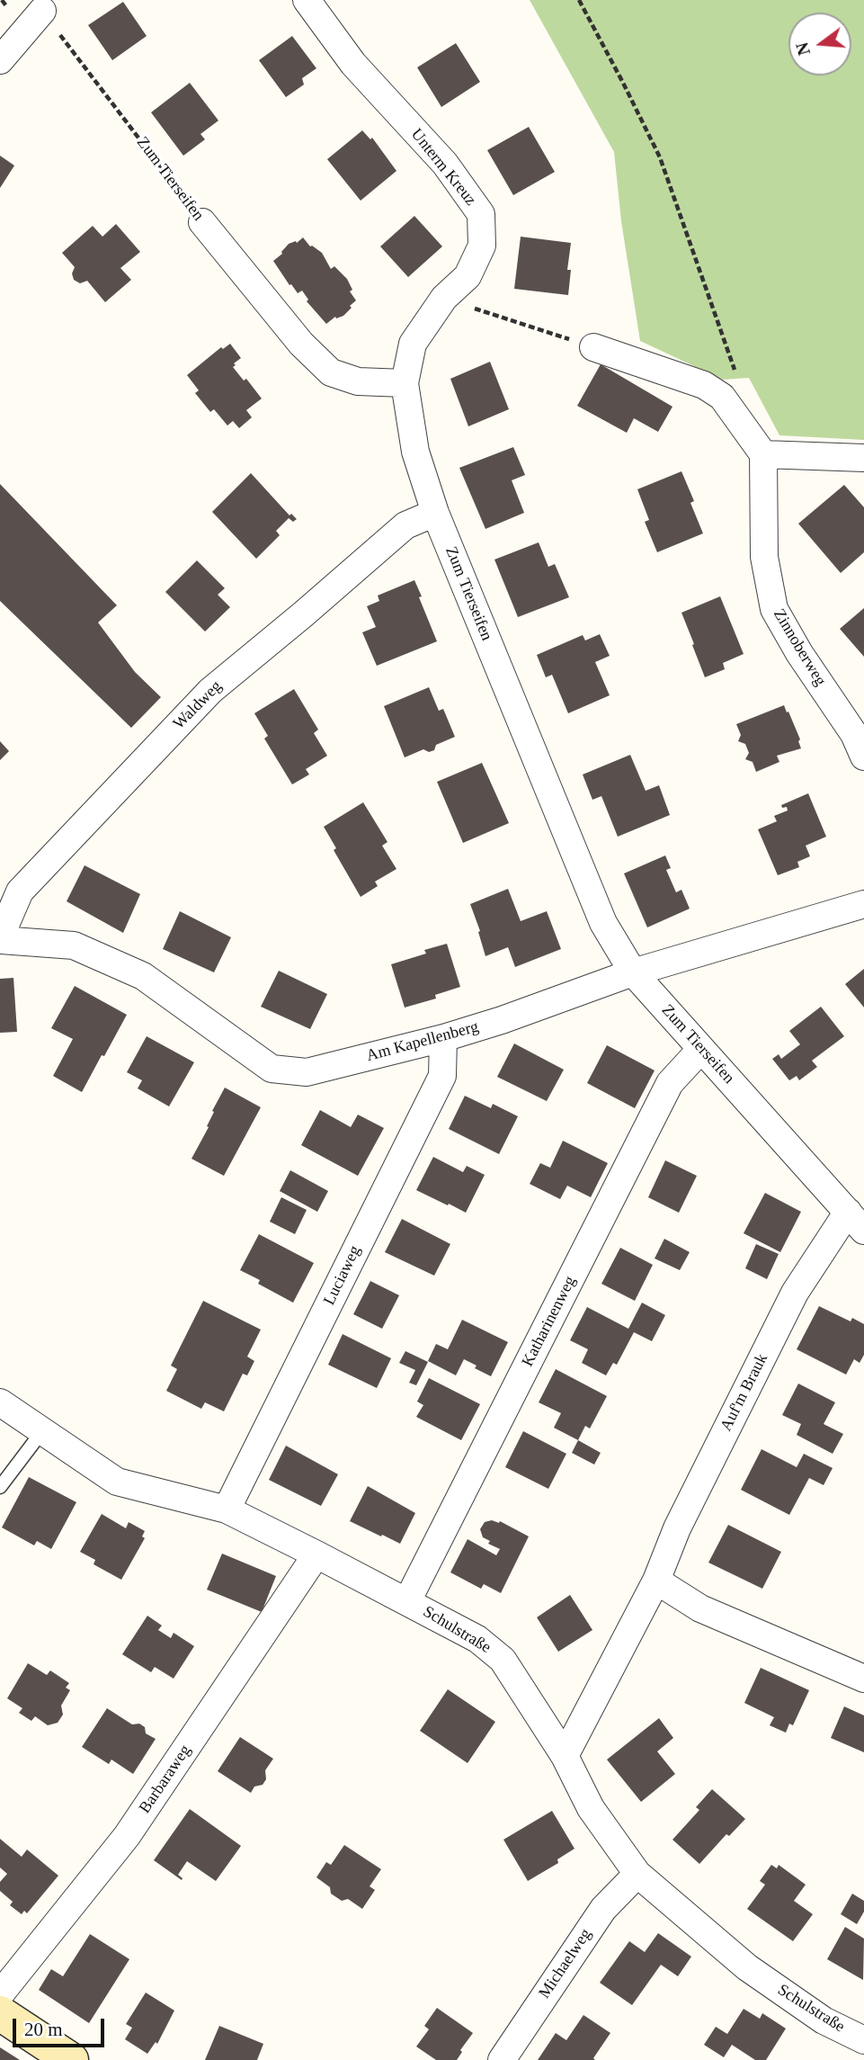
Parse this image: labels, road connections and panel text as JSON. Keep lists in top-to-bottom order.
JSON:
{
  "streets": {
    "street": [
      "Unterm Kreuz",
      "Zum Tierseifen",
      "Zinnoberweg",
      "Waldweg",
      "Am Kapellenberg",
      "Luciaweg",
      "Katharinenweg",
      "Auf'm Brauk",
      "Schulstraße",
      "Barbaraweg",
      "Michaelweg"
    ]
  },
  "crossings": [
    ["Unterm Kreuz", "Zum Tierseifen"],
    ["Zum Tierseifen", "Waldweg"],
    ["Zum Tierseifen", "Am Kapellenberg"],
    ["Zum Tierseifen", "Katharinenweg"],
    ["Zum Tierseifen", "Auf'm Brauk"],
    ["Waldweg", "Am Kapellenberg"],
    ["Am Kapellenberg", "Luciaweg"],
    ["Luciaweg", "Schulstraße"],
    ["Katharinenweg", "Schulstraße"],
    ["Auf'm Brauk", "Schulstraße"],
    ["Schulstraße", "Barbaraweg"],
    ["Schulstraße", "Michaelweg"]
  ],
  "scale_bar": "20 m",
  "north": "left"
}
